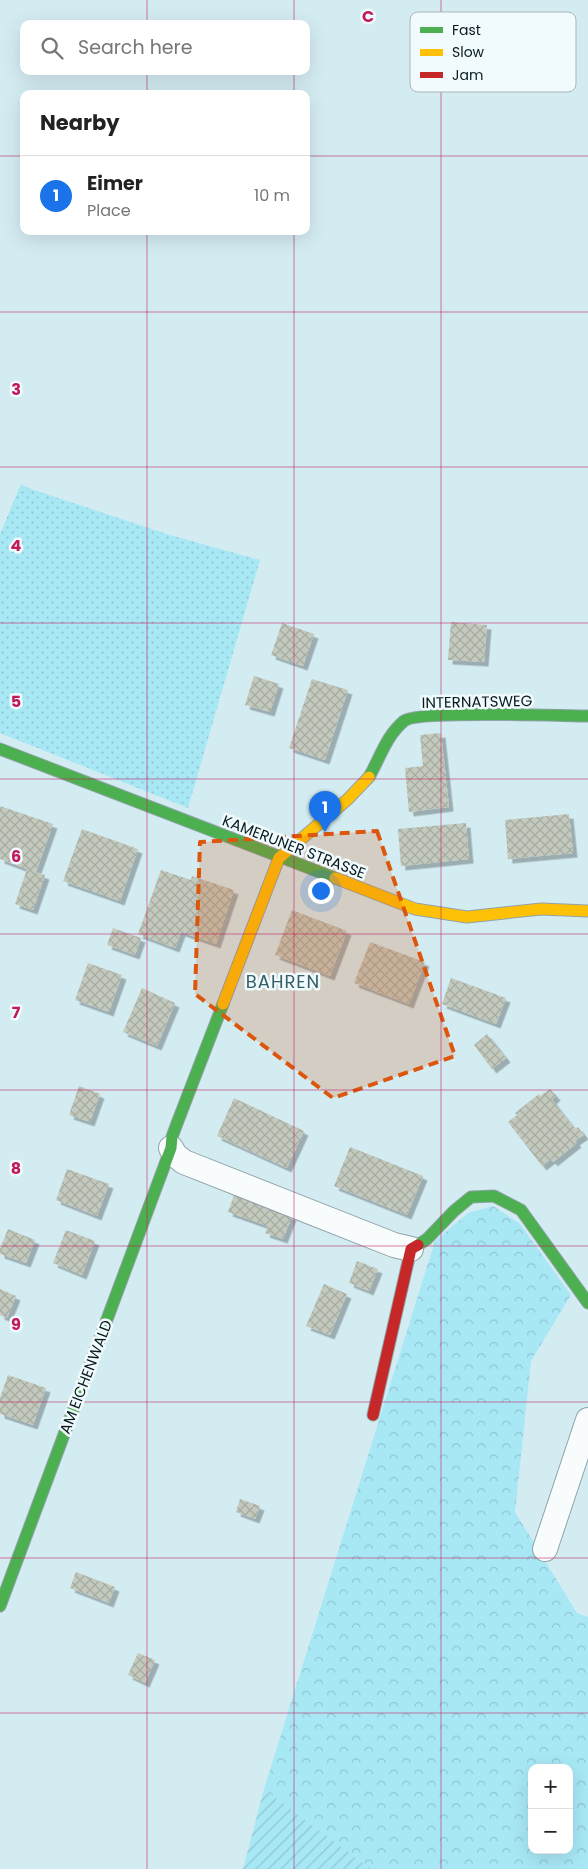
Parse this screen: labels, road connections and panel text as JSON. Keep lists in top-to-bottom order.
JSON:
{
  "streets": {
    "street": ["INTERNATSWEG", "KAMERUNER STRASSE", "AM EICHENWALD"]
  },
  "crossings": [
    ["INTERNATSWEG", "KAMERUNER STRASSE"],
    ["INTERNATSWEG", "AM EICHENWALD"],
    ["KAMERUNER STRASSE", "AM EICHENWALD"]
  ],
  "districts": ["BAHREN"],
  "legend": ["Fast", "Slow", "Jam"],
  "page": {
    "search": "Search here",
    "heading": "Nearby",
    "list": [
      {
        "mark": "1",
        "name": "Eimer",
        "note": "Place",
        "value": "10 m"
      }
    ],
    "pins": "1",
    "map_buttons": ["+", "−"]
  },
  "grid": {
    "columns": ["C"],
    "rows": [
      "3",
      "4",
      "5",
      "6",
      "7",
      "8",
      "9"
    ]
  }
}
